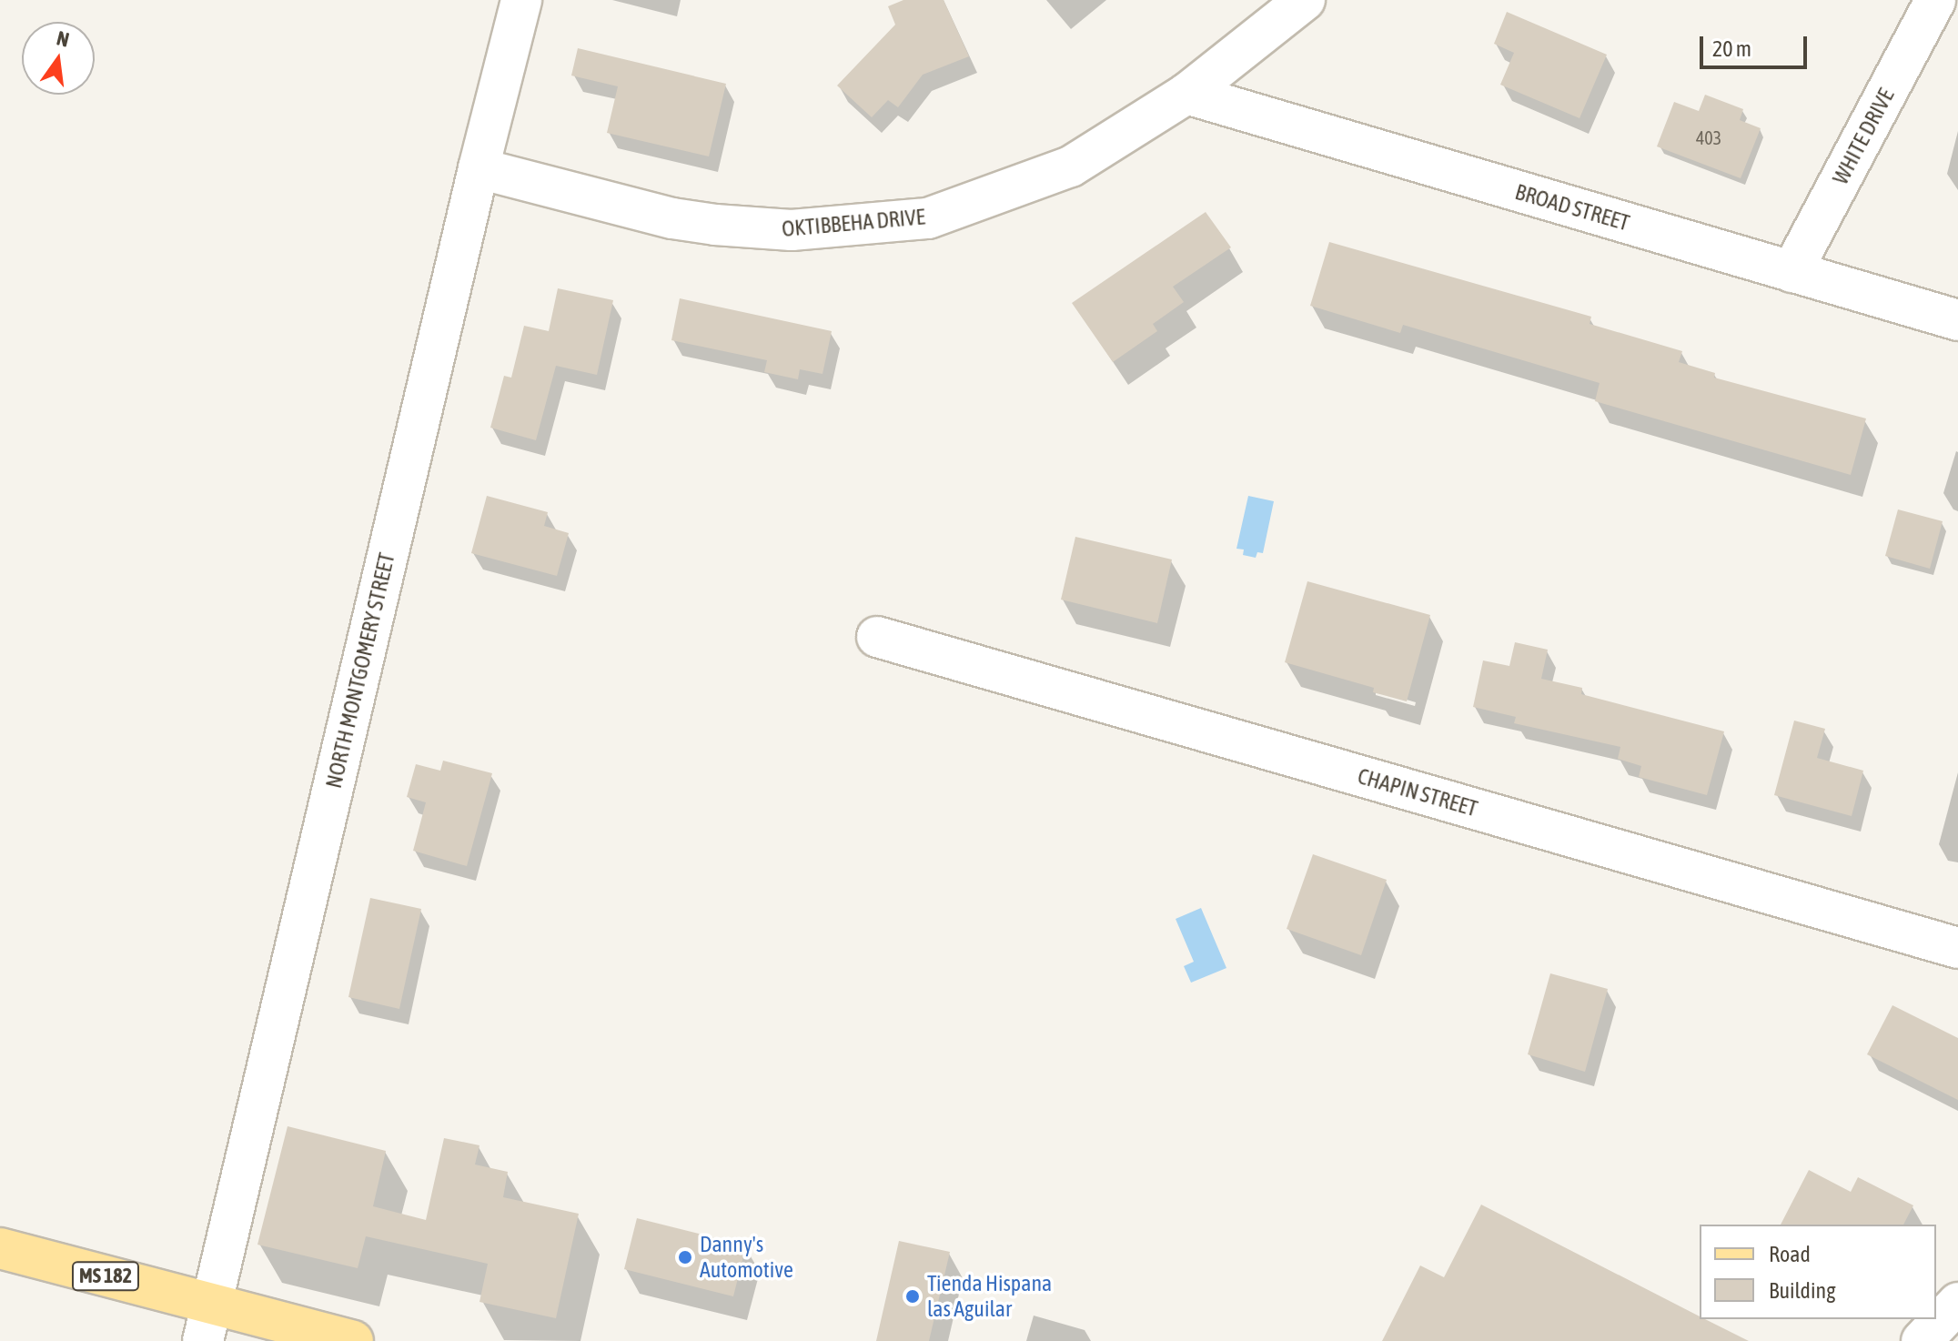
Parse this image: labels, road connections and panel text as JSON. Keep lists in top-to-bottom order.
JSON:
{
  "streets": {
    "main road": ["MS 182"],
    "street": [
      "WHITE DRIVE",
      "BROAD STREET",
      "OKTIBBEHA DRIVE",
      "NORTH MONTGOMERY STREET",
      "CHAPIN STREET"
    ]
  },
  "crossings": [
    ["WHITE DRIVE", "BROAD STREET"],
    ["BROAD STREET", "OKTIBBEHA DRIVE"],
    ["OKTIBBEHA DRIVE", "NORTH MONTGOMERY STREET"],
    ["NORTH MONTGOMERY STREET", "MS 182"]
  ],
  "places": ["Danny's Automotive", "Tienda Hispana las Aguilar"],
  "house_numbers": ["403"],
  "legend": ["Road", "Building"],
  "scale_bar": "20 m",
  "north": "top"
}
